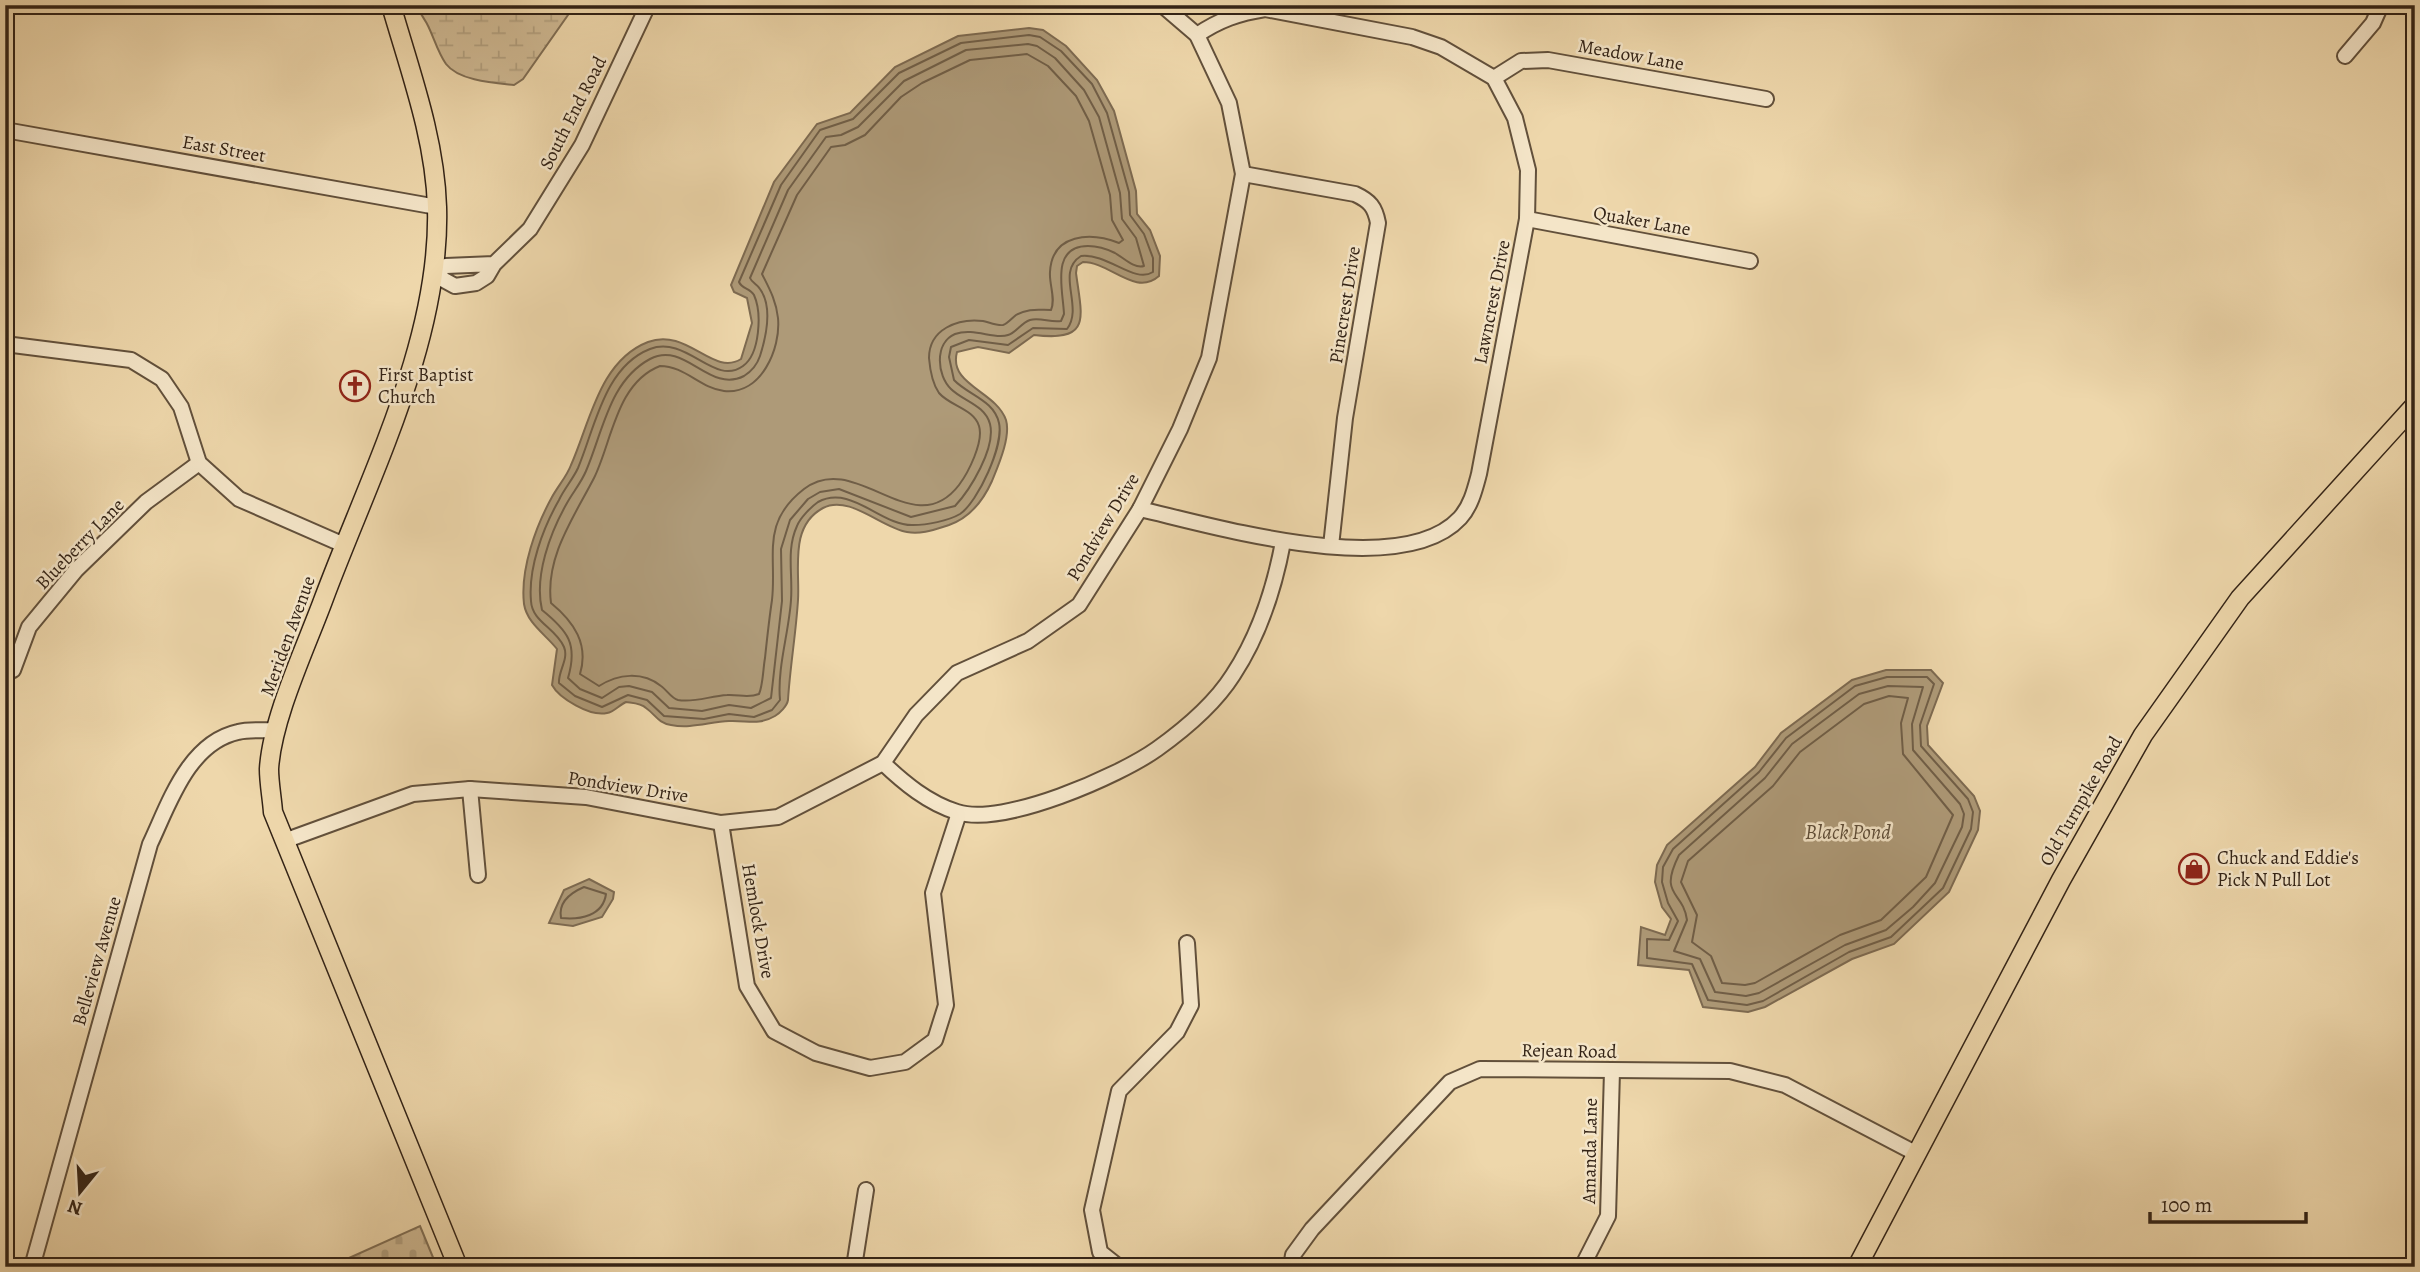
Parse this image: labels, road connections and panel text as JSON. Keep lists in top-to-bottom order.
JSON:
{
  "streets": {
    "main road": ["Meriden Avenue", "Old Turnpike Road"],
    "street": [
      "Meadow Lane",
      "South End Road",
      "East Street",
      "Quaker Lane",
      "Lawncrest Drive",
      "Pinecrest Drive",
      "Pondview Drive",
      "Blueberry Lane",
      "Hemlock Drive",
      "Belleview Avenue",
      "Rejean Road",
      "Amanda Lane"
    ]
  },
  "crossings": [
    ["Meadow Lane", "Lawncrest Drive"],
    ["South End Road", "Meriden Avenue"],
    ["East Street", "Meriden Avenue"],
    ["Quaker Lane", "Lawncrest Drive"],
    ["Lawncrest Drive", "Pinecrest Drive"],
    ["Lawncrest Drive", "Pondview Drive"],
    ["Pinecrest Drive", "Pondview Drive"],
    ["Pondview Drive", "Meriden Avenue"],
    ["Pondview Drive", "Hemlock Drive"],
    ["Meriden Avenue", "Belleview Avenue"],
    ["Old Turnpike Road", "Rejean Road"],
    ["Rejean Road", "Amanda Lane"]
  ],
  "water": ["Black Pond"],
  "places": {
    "church": ["First Baptist Church"],
    "shop": ["Chuck and Eddie's Pick N Pull Lot"]
  },
  "scale_bar": "100 m",
  "north": "bottom"
}
